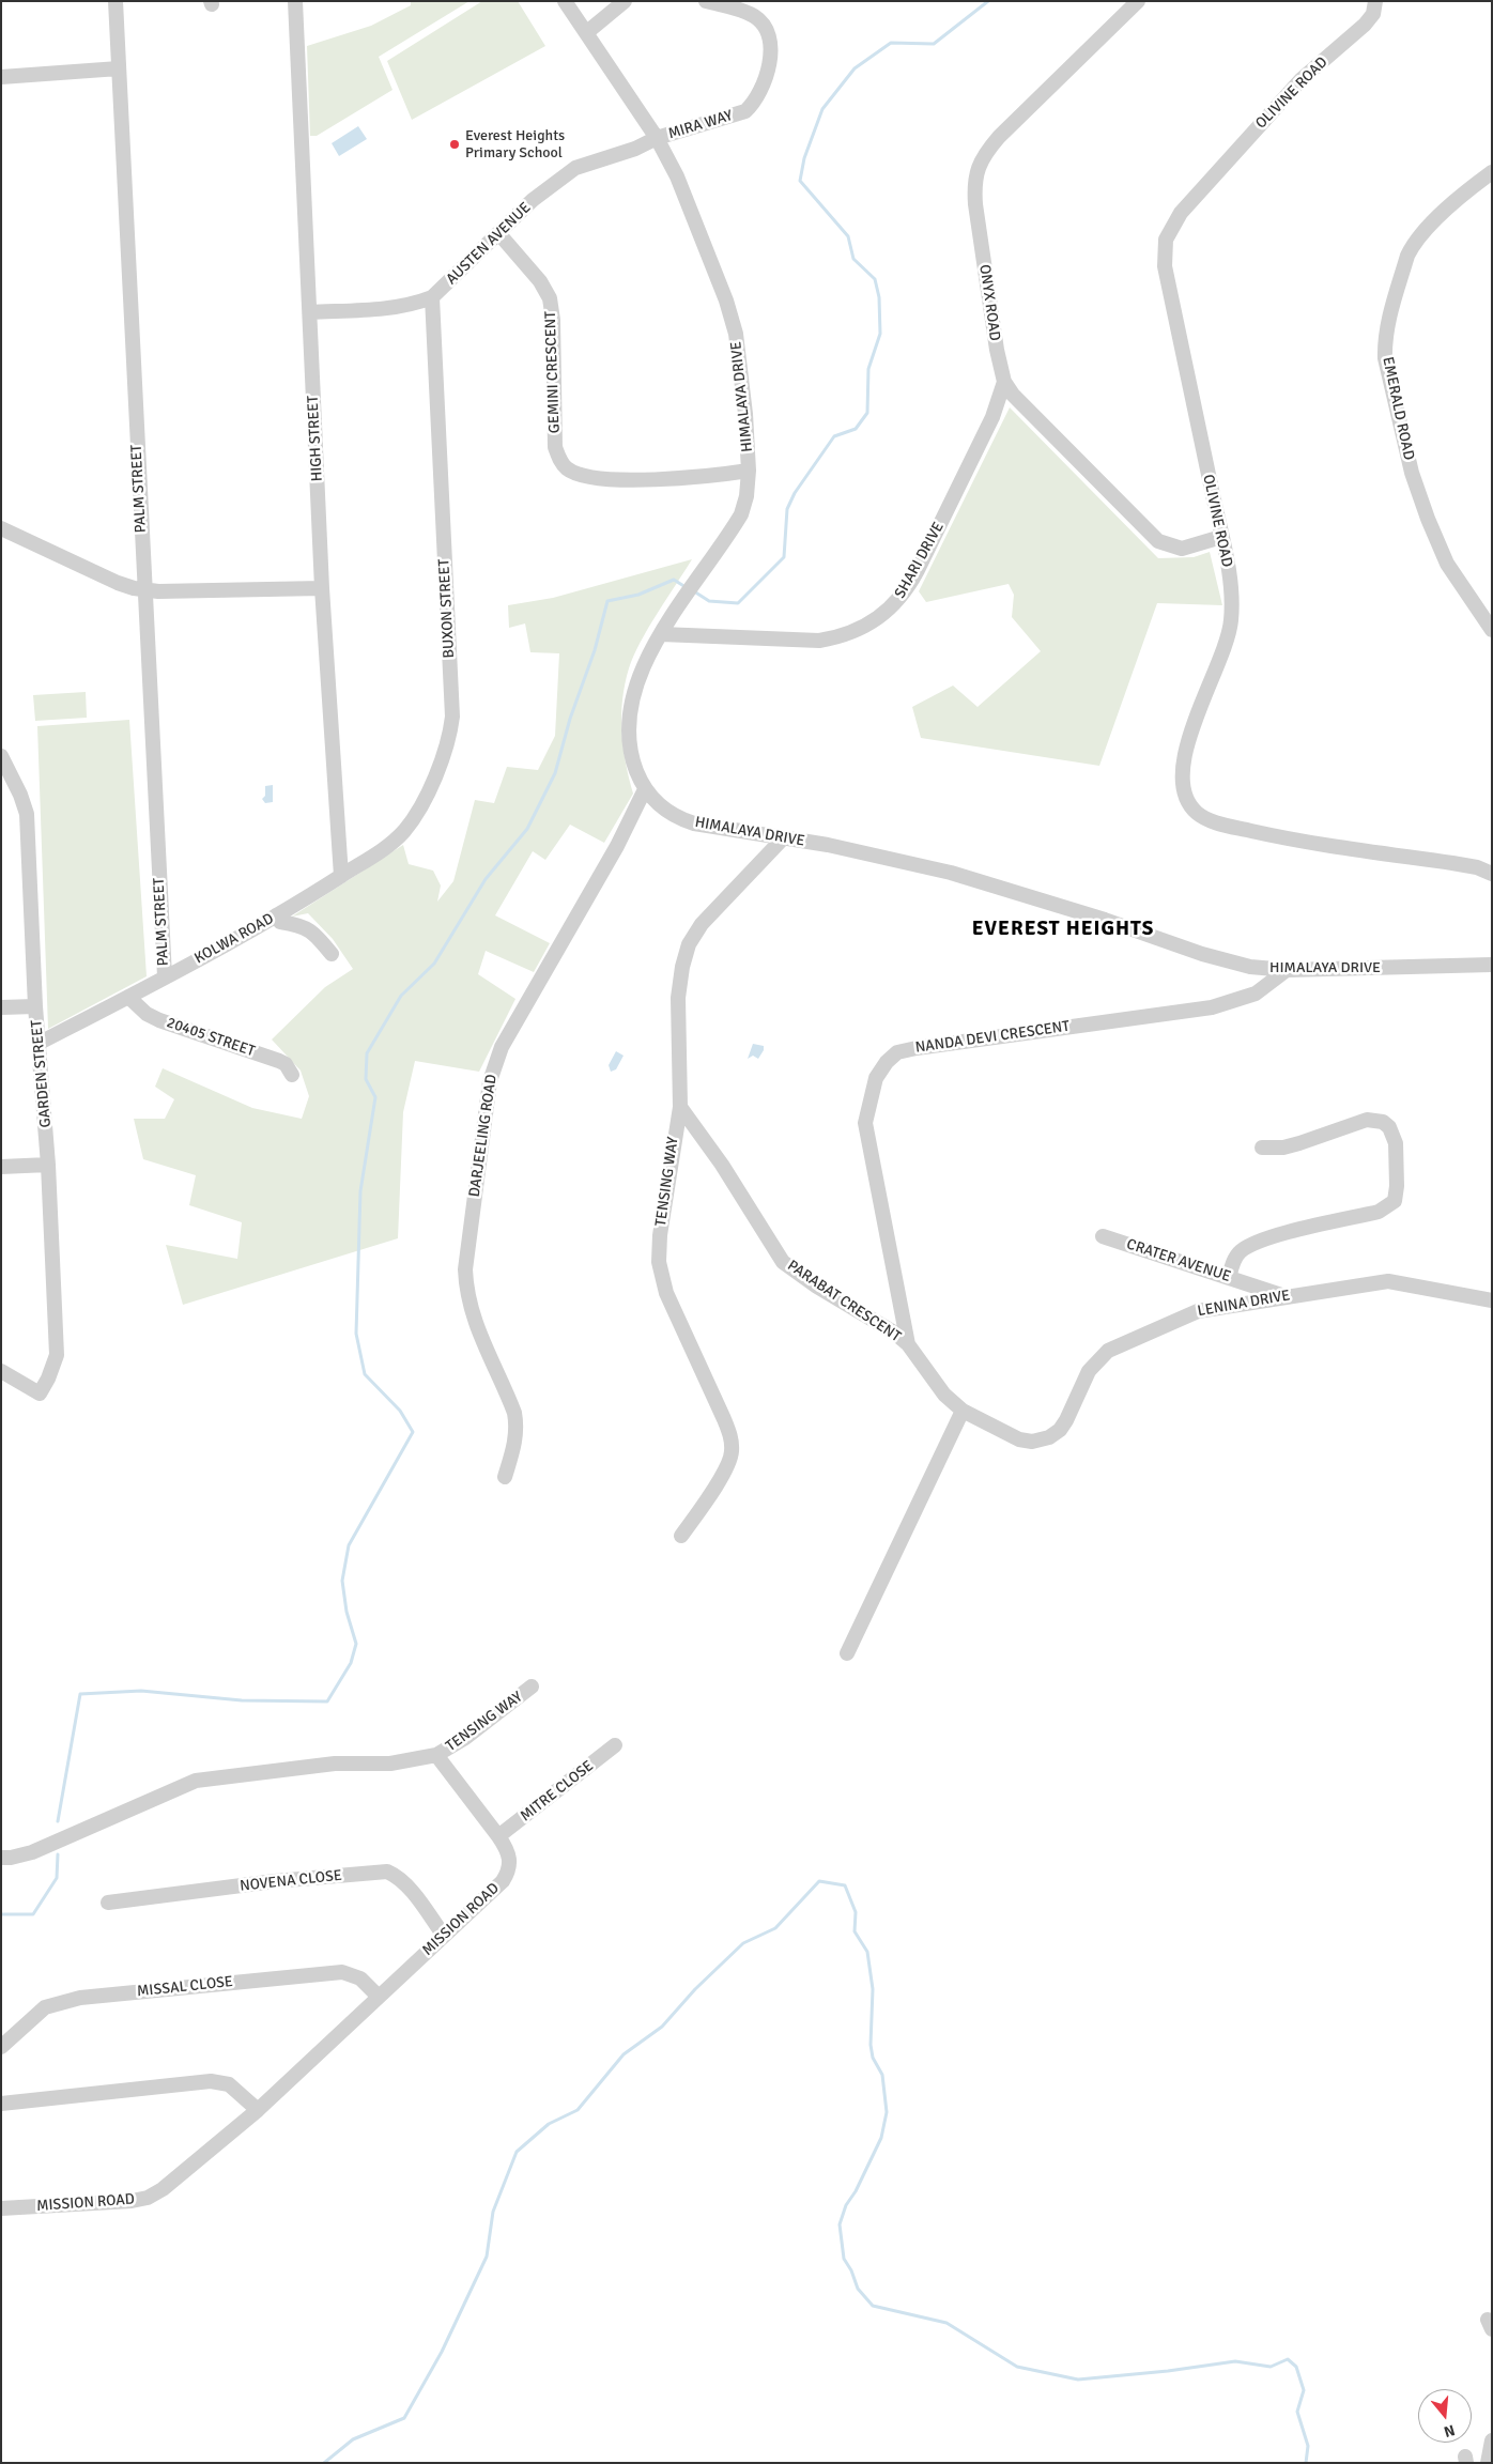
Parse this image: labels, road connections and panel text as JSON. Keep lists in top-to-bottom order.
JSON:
{
  "streets": {
    "street": [
      "OLIVINE ROAD",
      "MIRA WAY",
      "AUSTEN AVENUE",
      "ONYX ROAD",
      "GEMINI CRESCENT",
      "HIMALAYA DRIVE",
      "EMERALD ROAD",
      "HIGH STREET",
      "PALM STREET",
      "SHARI DRIVE",
      "BUXON STREET",
      "KOLWA ROAD",
      "20405 STREET",
      "NANDA DEVI CRESCENT",
      "GARDEN STREET",
      "DARJEELING ROAD",
      "TENSING WAY",
      "CRATER AVENUE",
      "PARABAT CRESCENT",
      "LENINA DRIVE",
      "MITRE CLOSE",
      "NOVENA CLOSE",
      "MISSION ROAD",
      "MISSAL CLOSE"
    ]
  },
  "crossings": [
    ["OLIVINE ROAD", "ONYX ROAD"],
    ["MIRA WAY", "AUSTEN AVENUE"],
    ["MIRA WAY", "HIMALAYA DRIVE"],
    ["AUSTEN AVENUE", "GEMINI CRESCENT"],
    ["AUSTEN AVENUE", "HIMALAYA DRIVE"],
    ["AUSTEN AVENUE", "HIGH STREET"],
    ["AUSTEN AVENUE", "BUXON STREET"],
    ["ONYX ROAD", "SHARI DRIVE"],
    ["GEMINI CRESCENT", "HIMALAYA DRIVE"],
    ["HIMALAYA DRIVE", "SHARI DRIVE"],
    ["HIMALAYA DRIVE", "NANDA DEVI CRESCENT"],
    ["HIMALAYA DRIVE", "DARJEELING ROAD"],
    ["HIMALAYA DRIVE", "TENSING WAY"],
    ["HIGH STREET", "BUXON STREET"],
    ["HIGH STREET", "KOLWA ROAD"],
    ["PALM STREET", "KOLWA ROAD"],
    ["BUXON STREET", "KOLWA ROAD"],
    ["KOLWA ROAD", "20405 STREET"],
    ["KOLWA ROAD", "GARDEN STREET"],
    ["NANDA DEVI CRESCENT", "PARABAT CRESCENT"],
    ["TENSING WAY", "PARABAT CRESCENT"],
    ["TENSING WAY", "MISSION ROAD"],
    ["CRATER AVENUE", "LENINA DRIVE"],
    ["PARABAT CRESCENT", "LENINA DRIVE"],
    ["MITRE CLOSE", "MISSION ROAD"],
    ["NOVENA CLOSE", "MISSION ROAD"],
    ["MISSION ROAD", "MISSAL CLOSE"]
  ],
  "districts": ["EVEREST HEIGHTS"],
  "places": ["Everest Heights Primary School"],
  "north": "bottom"
}
